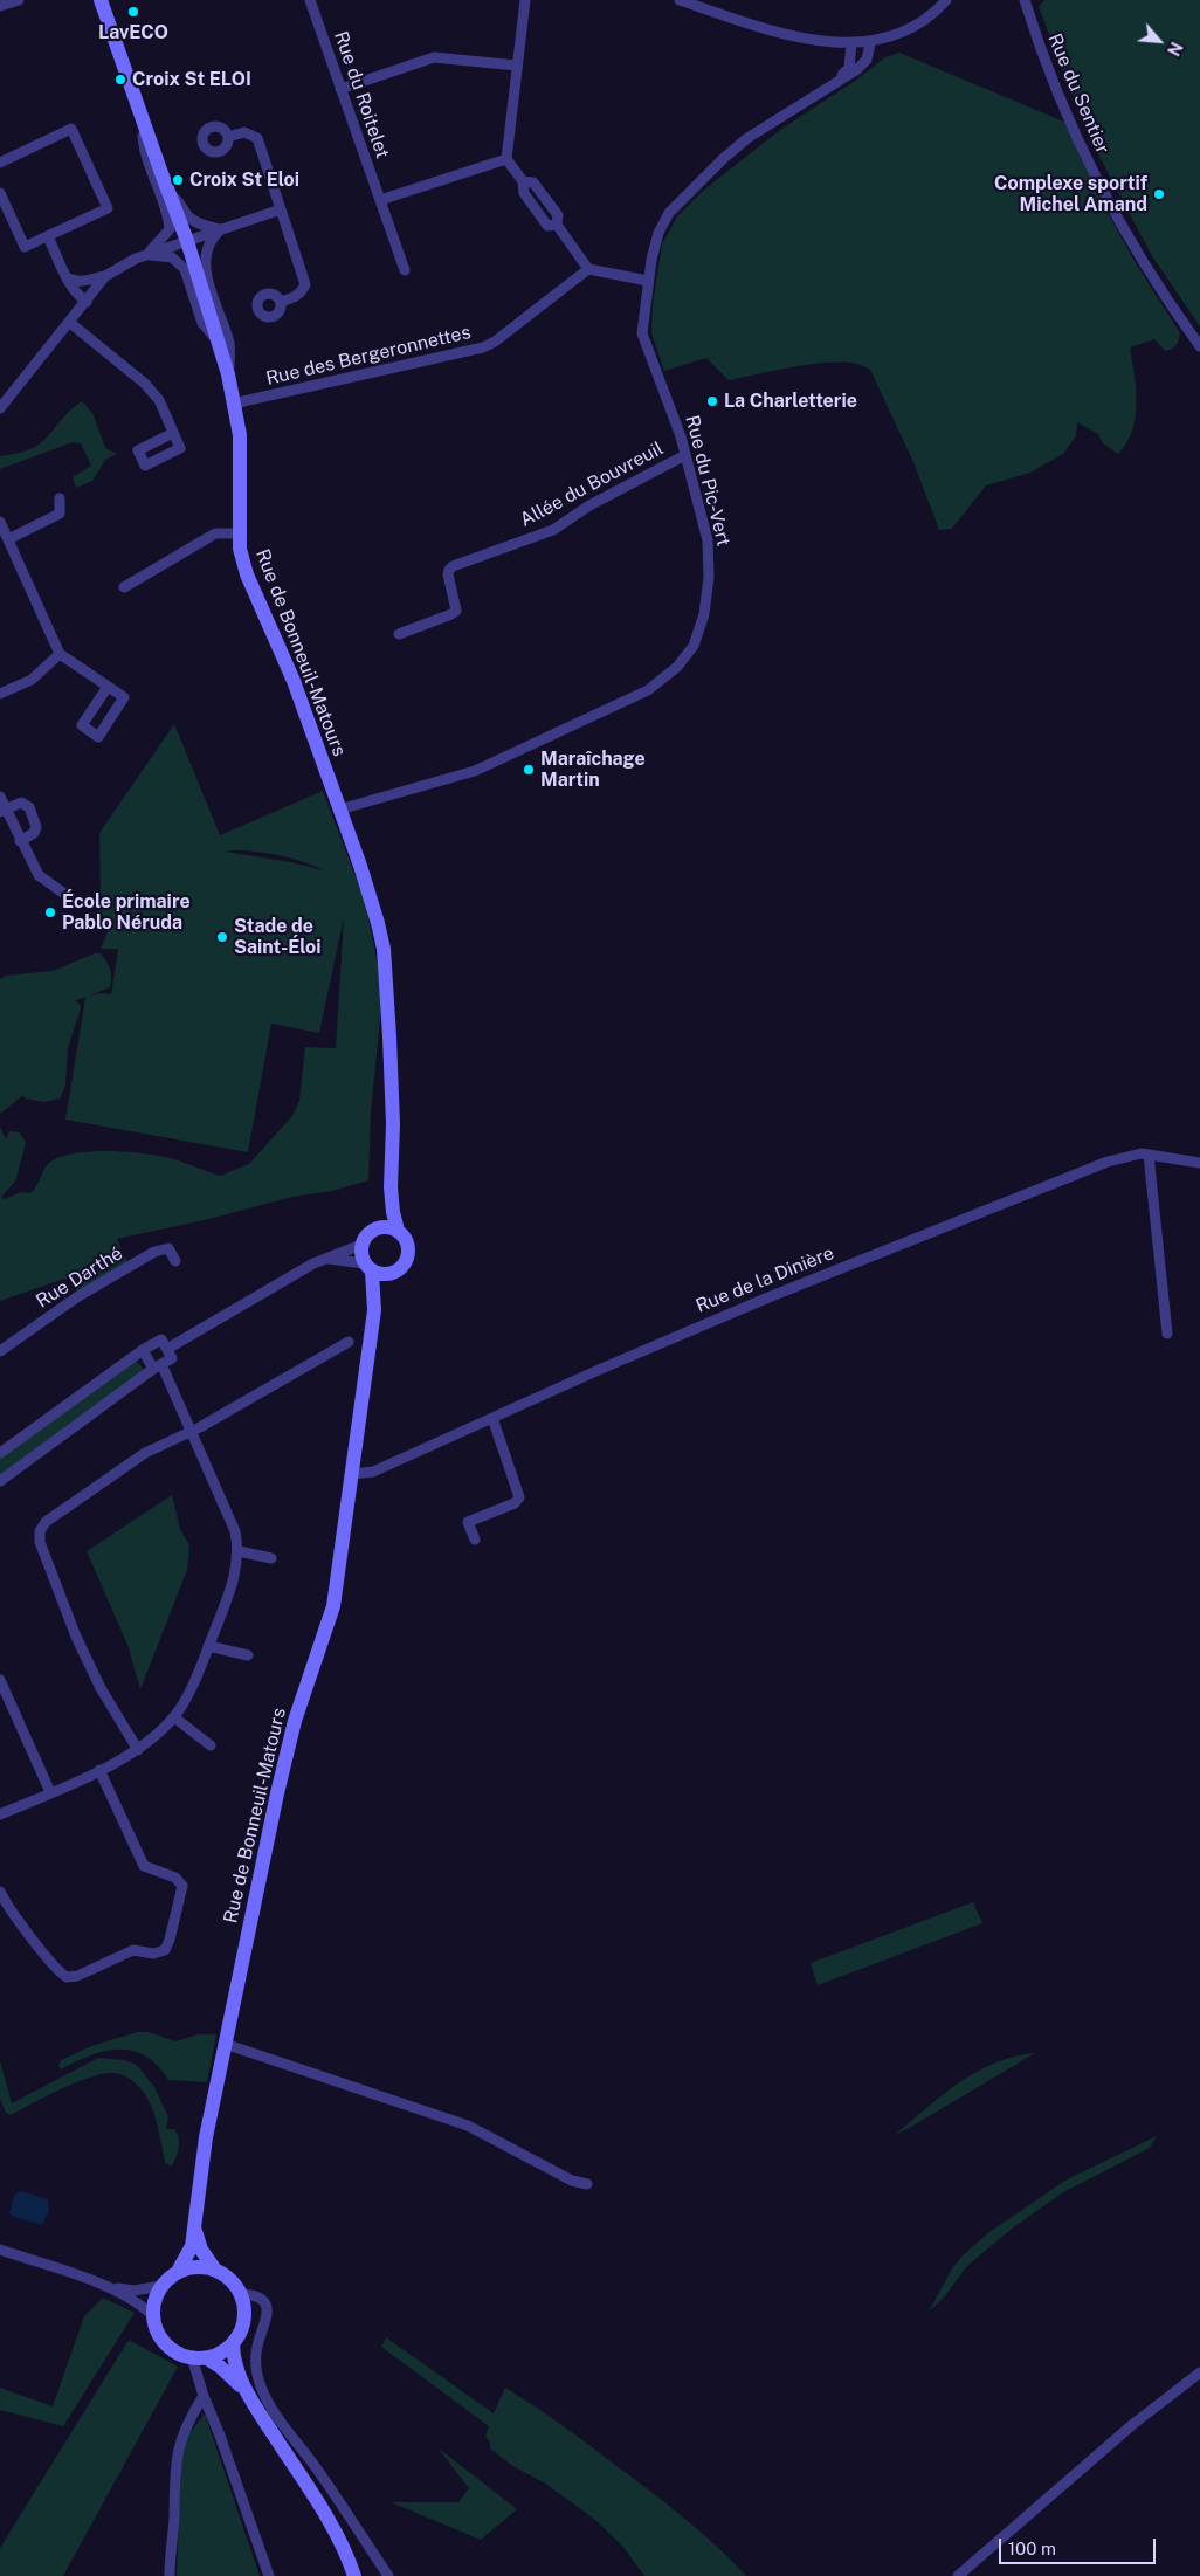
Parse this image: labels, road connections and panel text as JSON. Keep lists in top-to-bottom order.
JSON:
{
  "streets": {
    "main road": ["Rue de Bonneuil-Matours"],
    "street": [
      "Rue du Sentier",
      "Rue du Roitelet",
      "Rue des Bergeronnettes",
      "Rue du Pic-Vert",
      "Allée du Bouvreuil",
      "Rue Darthé",
      "Rue de la Dinière"
    ]
  },
  "crossings": [
    ["Rue des Bergeronnettes", "Rue de Bonneuil-Matours"],
    ["Rue du Pic-Vert", "Allée du Bouvreuil"],
    ["Rue du Pic-Vert", "Rue de Bonneuil-Matours"],
    ["Rue de Bonneuil-Matours", "Rue de la Dinière"]
  ],
  "places": [
    "LavECO",
    "Croix St ELOI",
    "Croix St Eloi",
    "Complexe sportif Michel Amand",
    "La Charletterie",
    "Maraîchage Martin",
    "École primaire Pablo Néruda",
    "Stade de Saint-Éloi"
  ],
  "scale_bar": "100 m",
  "north": "bottom right"
}
